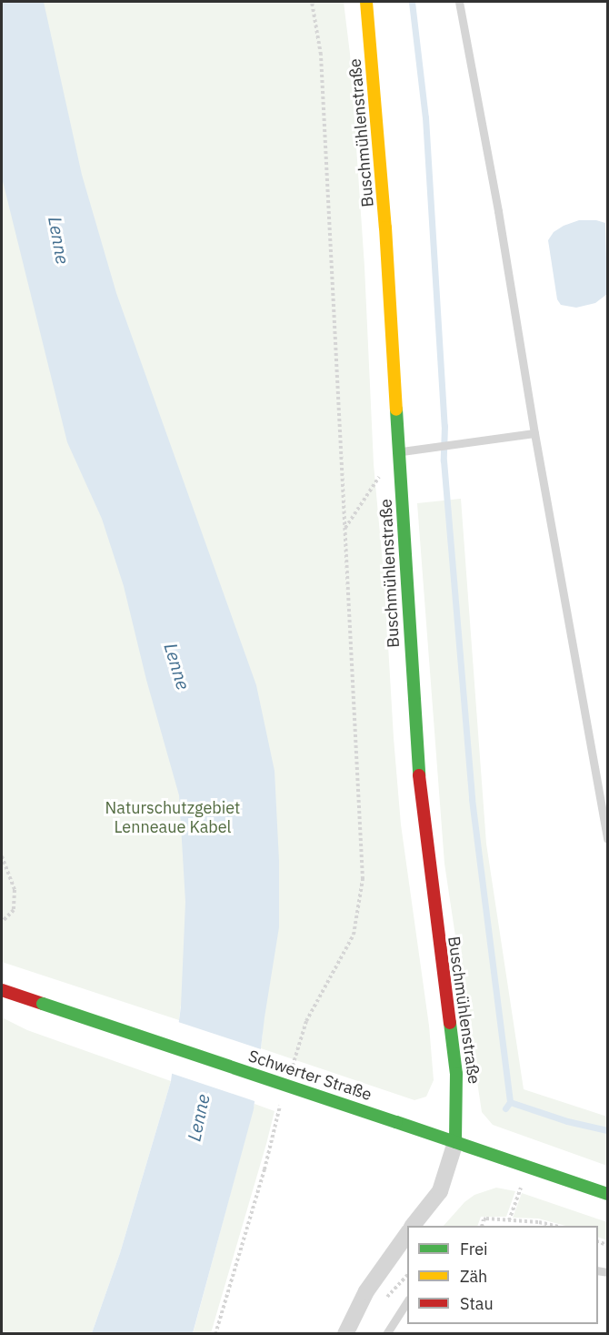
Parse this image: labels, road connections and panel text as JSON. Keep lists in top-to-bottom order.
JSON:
{
  "streets": {
    "street": ["Buschmühlenstraße", "Schwerter Straße"]
  },
  "crossings": [
    ["Buschmühlenstraße", "Schwerter Straße"]
  ],
  "water": ["Lenne"],
  "parks": ["Naturschutzgebiet Lenneaue Kabel"],
  "legend": ["Frei", "Zäh", "Stau"]
}
